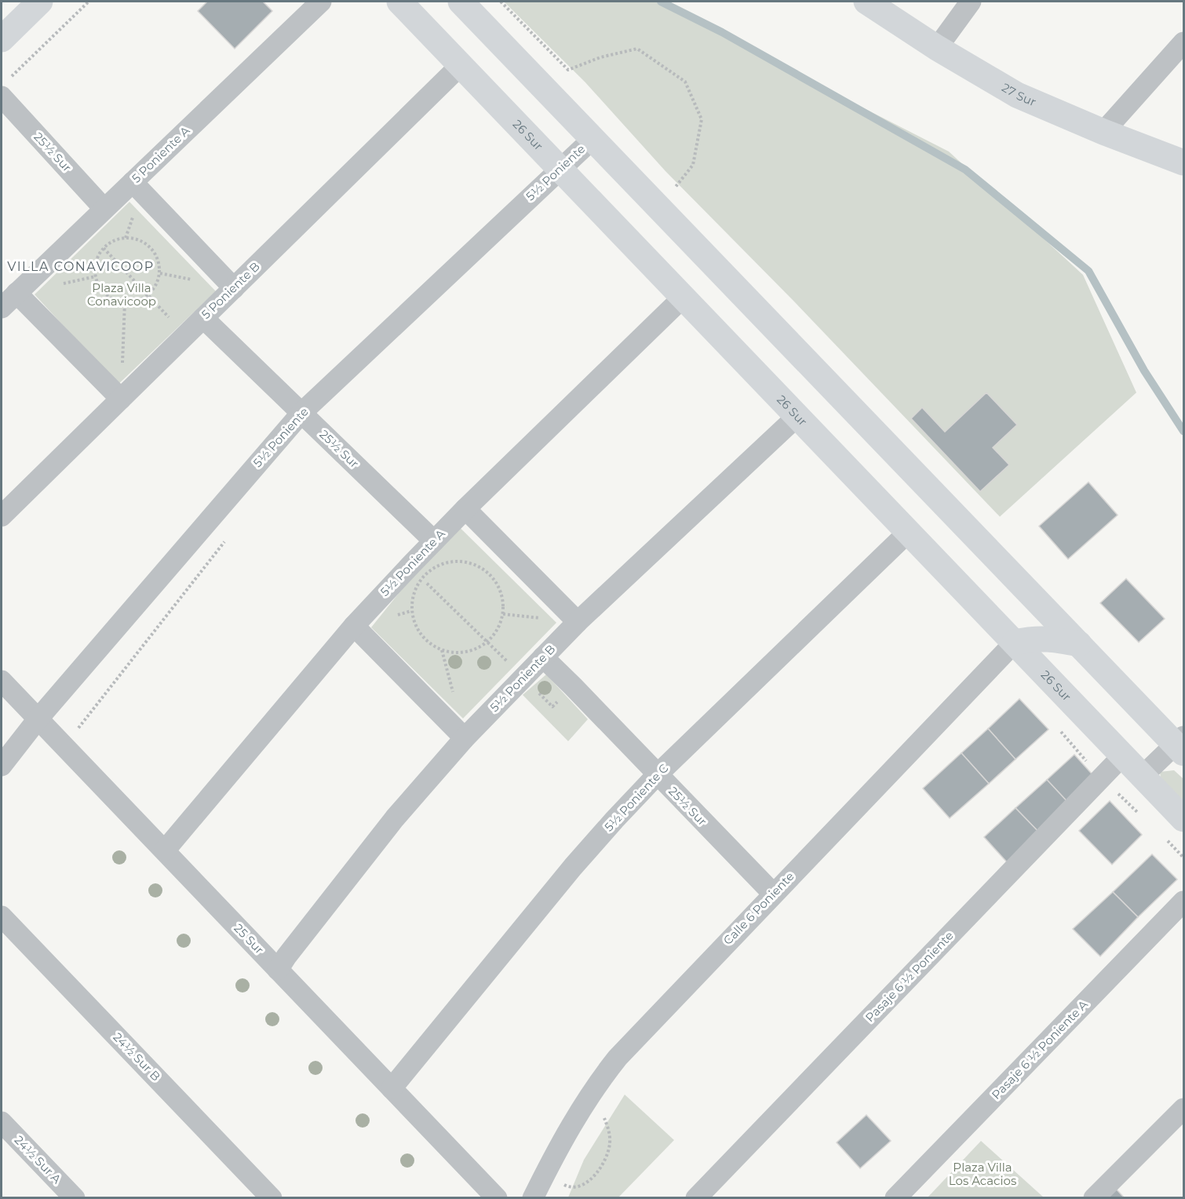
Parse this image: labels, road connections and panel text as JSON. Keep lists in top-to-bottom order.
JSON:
{
  "streets": {
    "street": [
      "27 Sur",
      "26 Sur",
      "25½ Sur",
      "5 Poniente A",
      "5½ Poniente",
      "5 Poniente B",
      "5½ Poniente A",
      "5½ Poniente B",
      "5½ Poniente C",
      "Calle 6 Poniente",
      "25 Sur",
      "Pasaje 6 ½ Poniente",
      "Pasaje 6 ½ Poniente A",
      "24½ Sur B",
      "24½ Sur A"
    ]
  },
  "crossings": [
    ["26 Sur", "5½ Poniente"],
    ["26 Sur", "5 Poniente B"],
    ["26 Sur", "5½ Poniente A"],
    ["26 Sur", "5½ Poniente B"],
    ["26 Sur", "5½ Poniente C"],
    ["26 Sur", "Calle 6 Poniente"],
    ["26 Sur", "Pasaje 6 ½ Poniente"],
    ["25½ Sur", "5 Poniente A"],
    ["25½ Sur", "5½ Poniente"],
    ["25½ Sur", "5 Poniente B"],
    ["25½ Sur", "5½ Poniente A"],
    ["25½ Sur", "5½ Poniente B"],
    ["25½ Sur", "5½ Poniente C"],
    ["25½ Sur", "Calle 6 Poniente"],
    ["5½ Poniente", "25 Sur"],
    ["5½ Poniente A", "25 Sur"],
    ["5½ Poniente B", "25 Sur"],
    ["5½ Poniente C", "25 Sur"]
  ],
  "districts": ["VILLA CONAVICOOP"],
  "parks": ["Plaza Villa Conavicoop", "Plaza Villa Los Acacios"]
}
